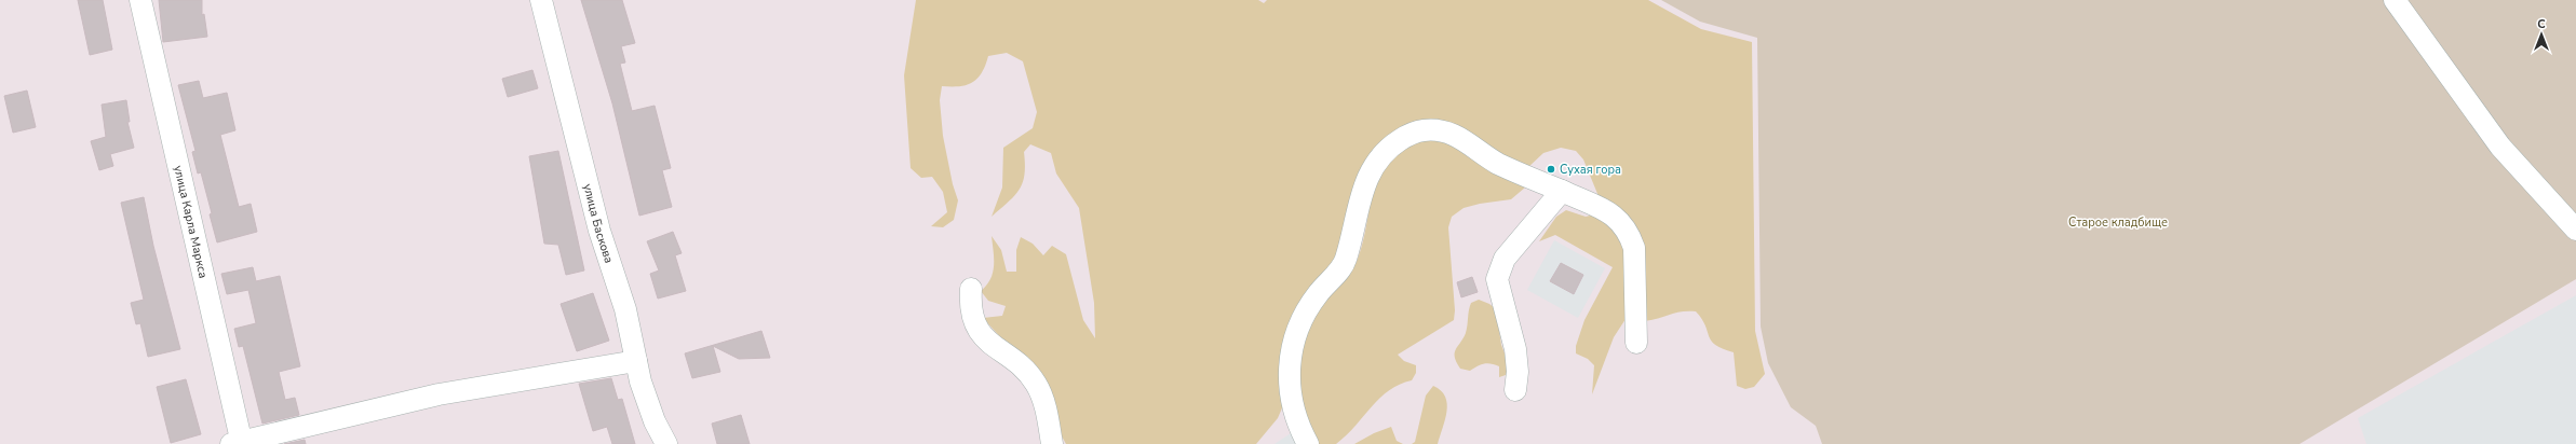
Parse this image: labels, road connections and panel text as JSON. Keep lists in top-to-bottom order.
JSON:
{
  "streets": {
    "street": ["улица Карла Маркса", "улица Баскова"]
  },
  "parks": ["Старое кладбище"],
  "places": ["Сухая гора"],
  "north": "top"
}
